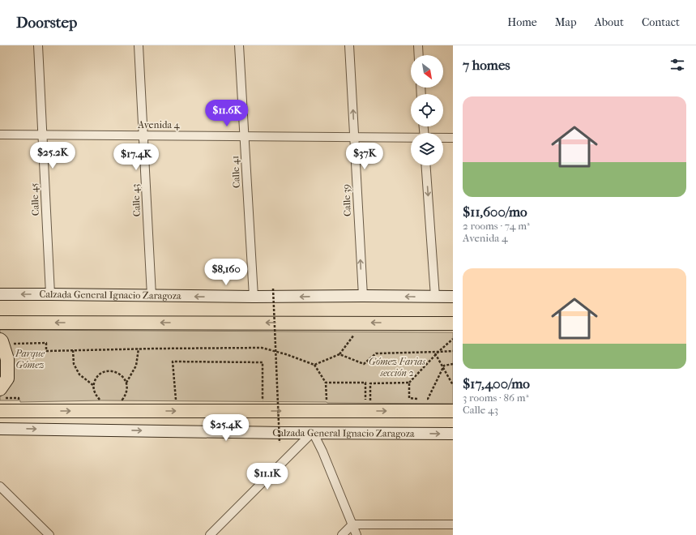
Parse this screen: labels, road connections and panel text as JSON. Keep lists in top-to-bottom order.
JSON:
{
  "streets": {
    "main road": ["Calzada General Ignacio Zaragoza"],
    "street": [
      "Avenida 4",
      "Calle 41",
      "Calle 45",
      "Calle 43",
      "Calle 39"
    ]
  },
  "crossings": [
    ["Avenida 4", "Calle 41"],
    ["Avenida 4", "Calle 45"],
    ["Avenida 4", "Calle 43"],
    ["Avenida 4", "Calle 39"],
    ["Calle 41", "Calzada General Ignacio Zaragoza"],
    ["Calle 45", "Calzada General Ignacio Zaragoza"],
    ["Calle 43", "Calzada General Ignacio Zaragoza"],
    ["Calle 39", "Calzada General Ignacio Zaragoza"]
  ],
  "parks": ["Parque Gómez", "Gómez Farias sección 2"],
  "north": "bottom right",
  "page": {
    "header": "Doorstep",
    "nav": [
      "Home",
      "Map",
      "About",
      "Contact"
    ],
    "heading": "7 homes",
    "list": [
      {
        "name": "$11,600/mo",
        "note": "2 rooms · 74 m² · Avenida 4"
      },
      {
        "name": "$17,400/mo",
        "note": "3 rooms · 86 m² · Calle 43"
      }
    ],
    "price": [
      "$11.6K",
      "$25.2K",
      "$37K",
      "$17.4K",
      "$8,160",
      "$25.4K",
      "$11.1K"
    ]
  }
}
